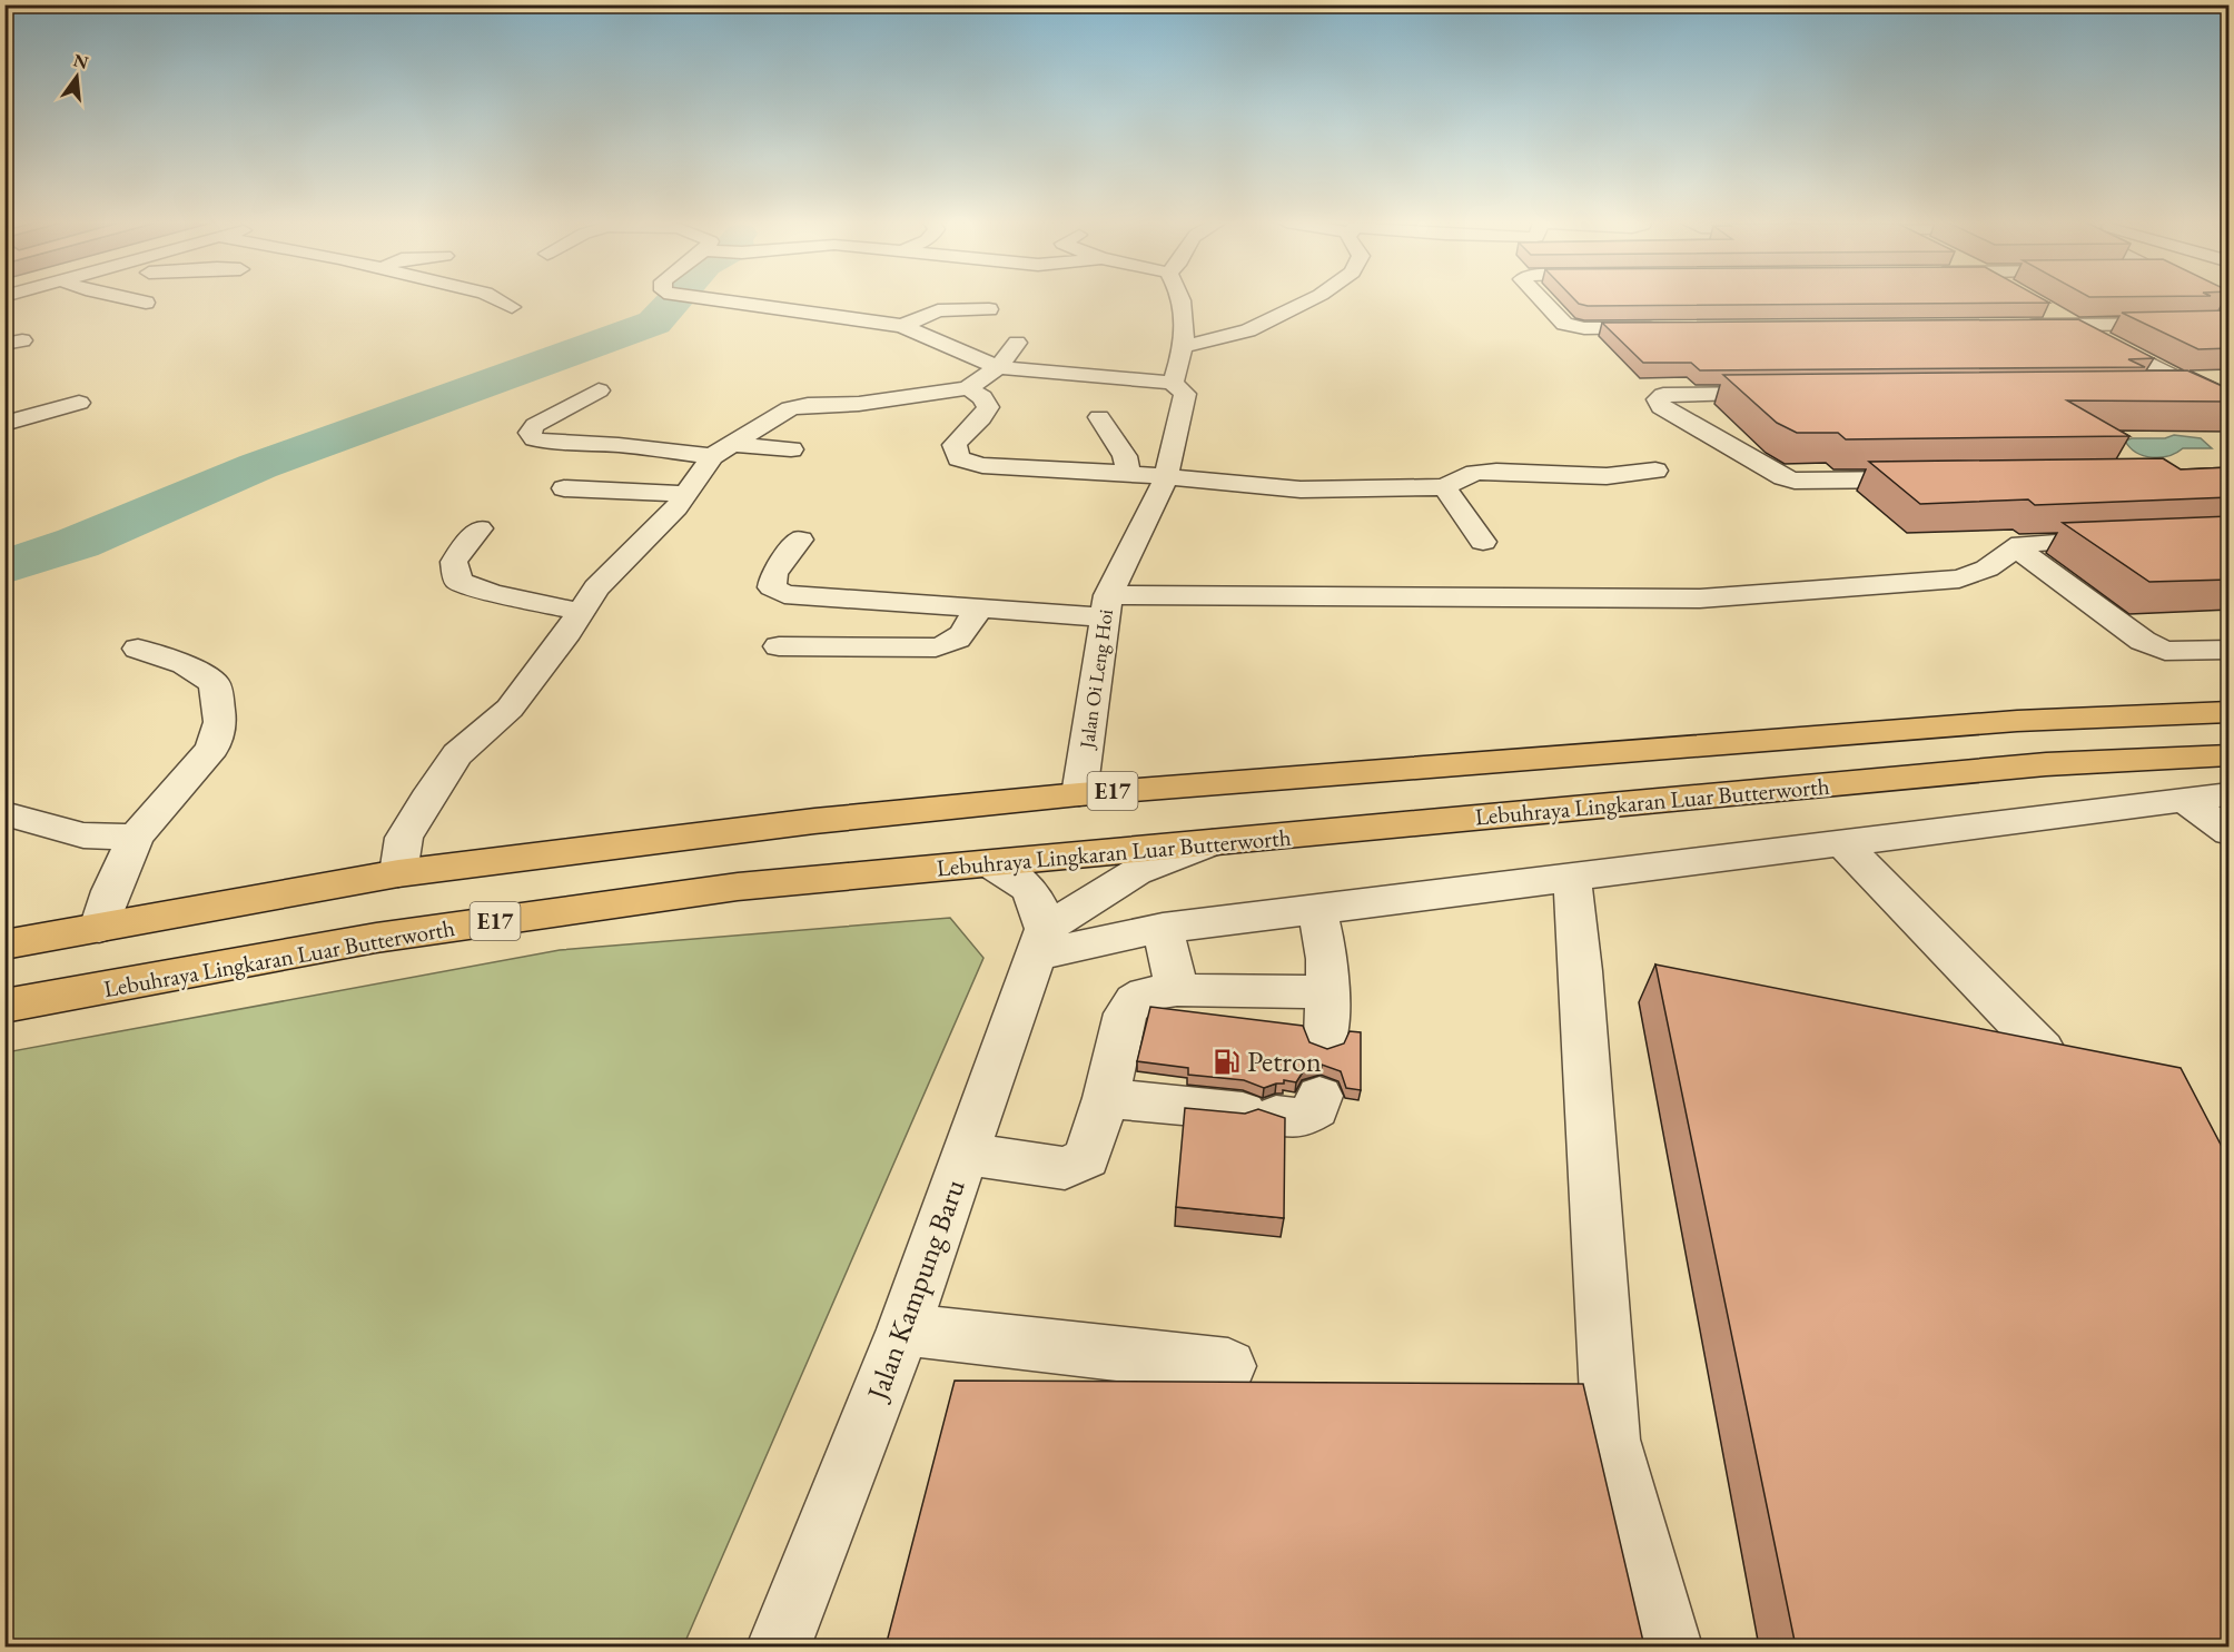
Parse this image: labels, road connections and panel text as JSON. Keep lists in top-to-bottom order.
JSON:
{
  "streets": {
    "highway": ["E17", "Lebuhraya Lingkaran Luar Butterworth"],
    "street": ["Jalan Oi Leng Hoi", "Jalan Kampung Baru"]
  },
  "crossings": [
    ["Jalan Oi Leng Hoi", "E17"]
  ],
  "places": {
    "fuel station": ["Petron"]
  },
  "north": "top"
}
